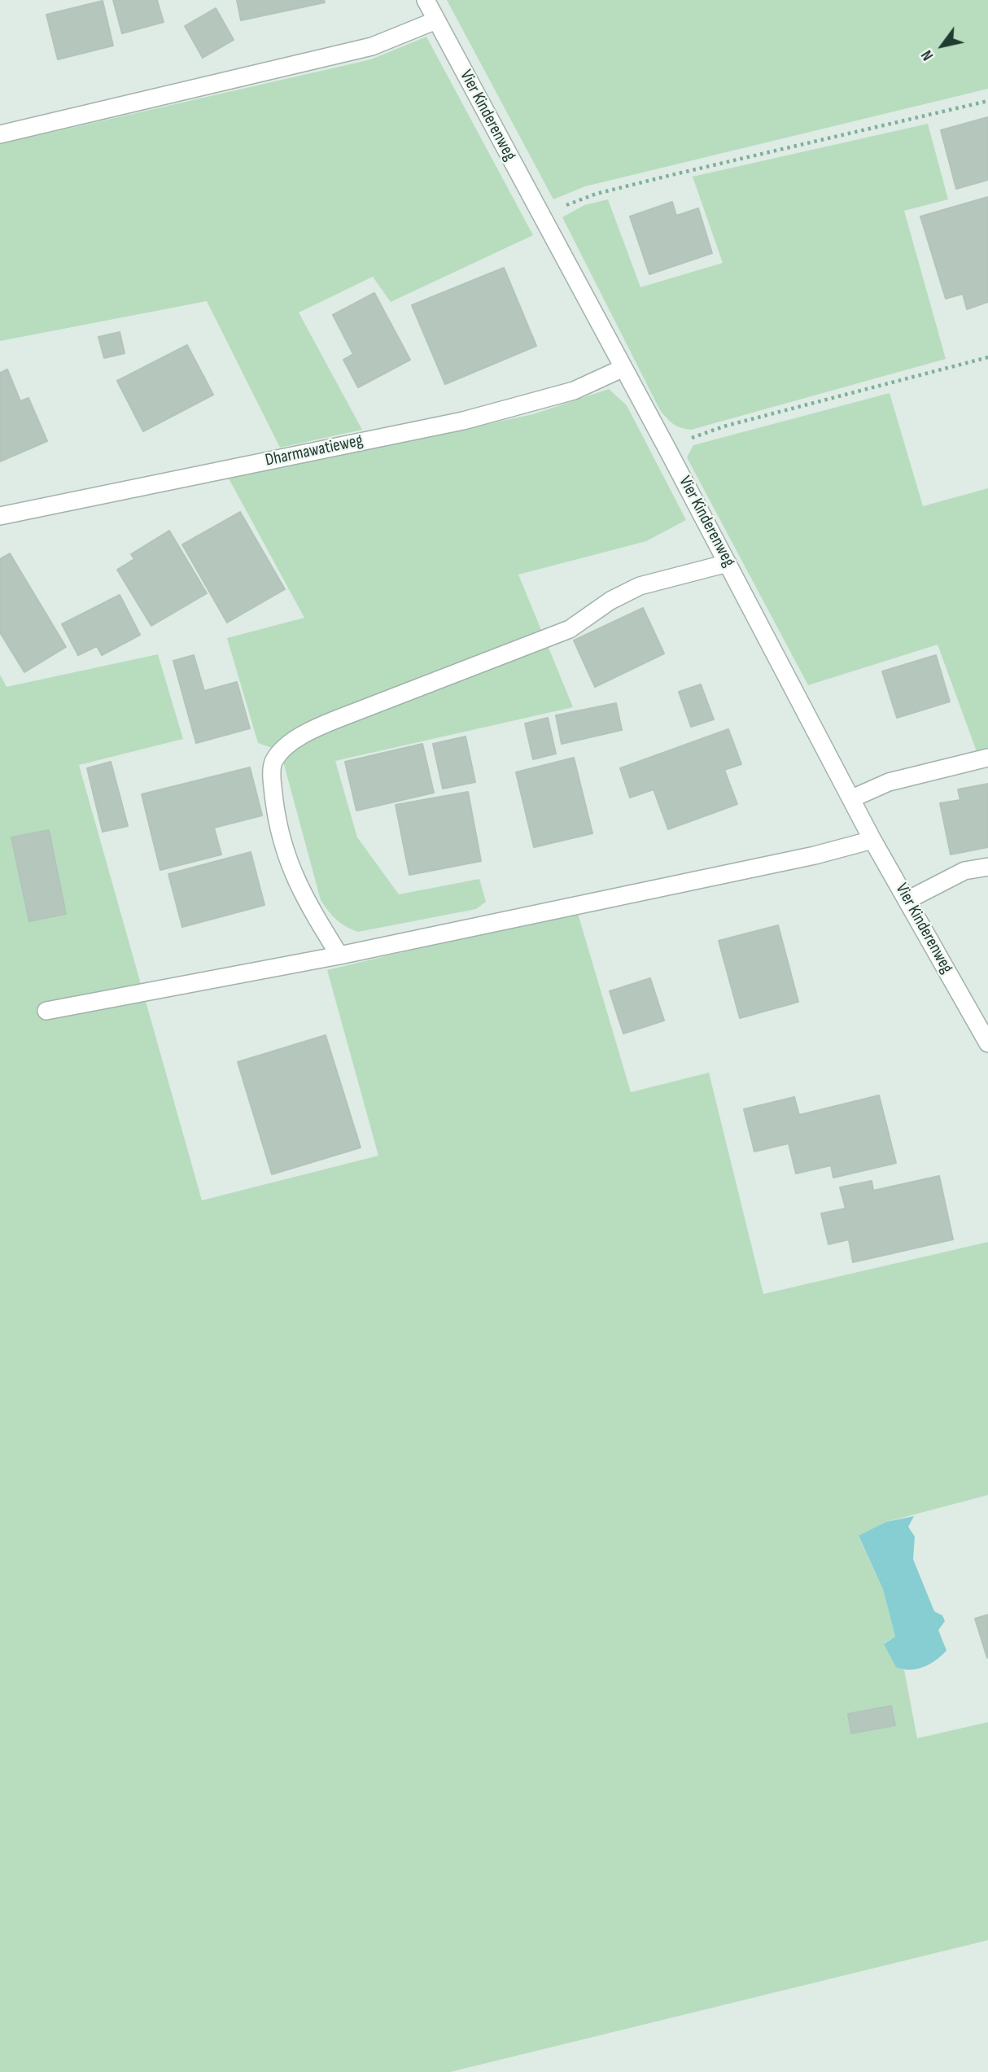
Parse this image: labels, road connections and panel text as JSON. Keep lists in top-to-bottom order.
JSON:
{
  "streets": {
    "street": ["Vier Kinderenweg", "Dharmawatieweg"]
  },
  "crossings": [
    ["Vier Kinderenweg", "Dharmawatieweg"]
  ],
  "north": "bottom left"
}
